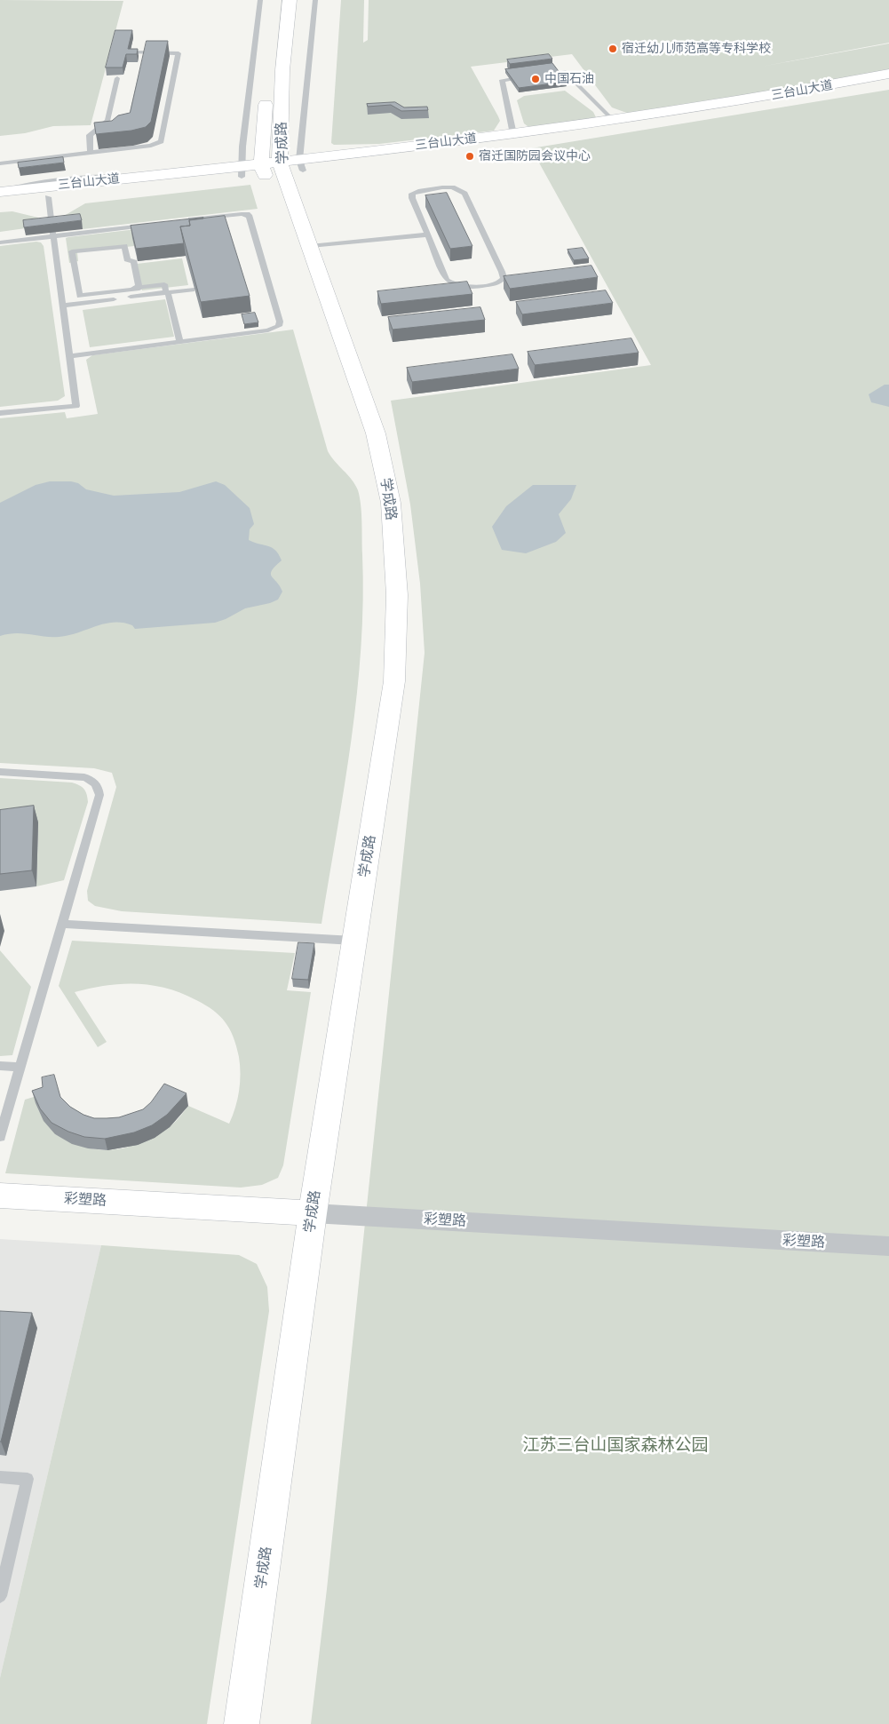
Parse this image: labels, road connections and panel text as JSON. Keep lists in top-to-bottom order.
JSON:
{
  "streets": {
    "main road": ["三台山大道", "学成路", "彩塑路"]
  },
  "crossings": [
    ["三台山大道", "学成路"],
    ["学成路", "彩塑路"]
  ],
  "parks": ["江苏三台山国家森林公园"],
  "places": ["宿迁幼儿师范高等专科学校", "中国石油", "宿迁国防园会议中心"]
}
